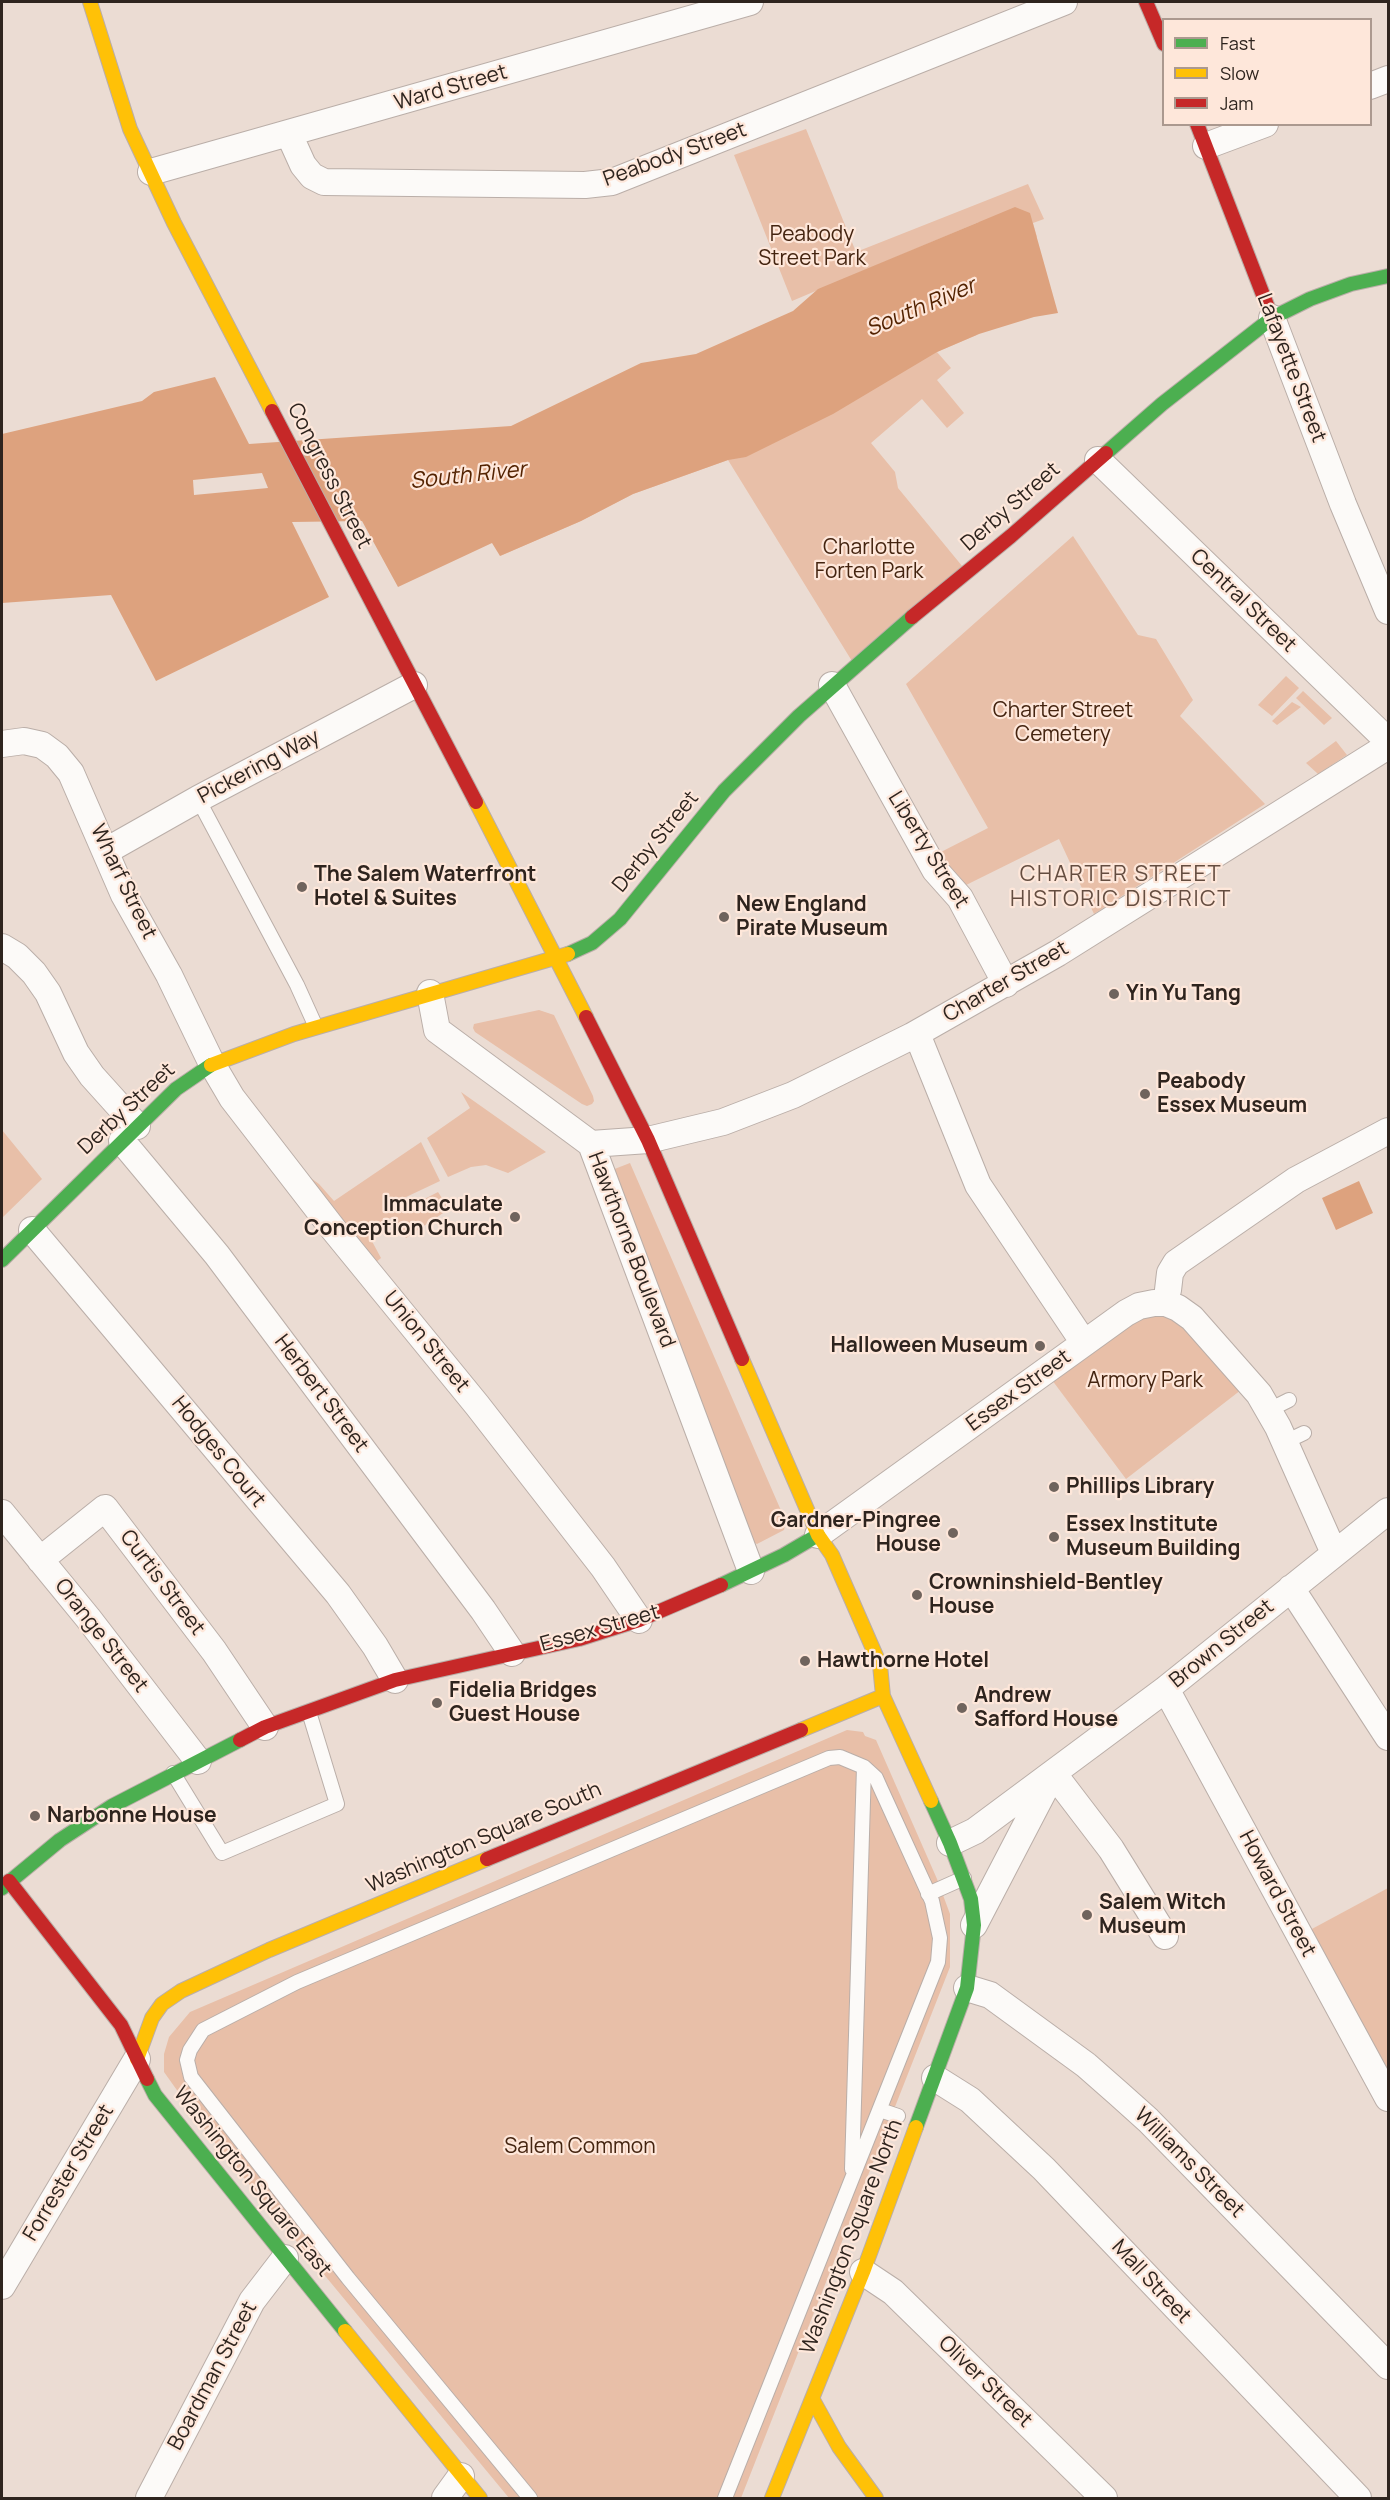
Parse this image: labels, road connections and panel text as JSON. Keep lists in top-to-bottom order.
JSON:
{
  "streets": {
    "main road": [
      "Lafayette Street",
      "Congress Street",
      "Derby Street",
      "Essex Street",
      "Washington Square South",
      "Washington Square East",
      "Washington Square North"
    ],
    "street": [
      "Ward Street",
      "Peabody Street",
      "Central Street",
      "Pickering Way",
      "Liberty Street",
      "Wharf Street",
      "Charter Street",
      "Hawthorne Boulevard",
      "Union Street",
      "Herbert Street",
      "Hodges Court",
      "Curtis Street",
      "Orange Street",
      "Brown Street",
      "Howard Street",
      "Williams Street",
      "Forrester Street",
      "Mall Street",
      "Boardman Street",
      "Oliver Street"
    ]
  },
  "crossings": [
    ["Ward Street", "Peabody Street"],
    ["Ward Street", "Congress Street"],
    ["Lafayette Street", "Derby Street"],
    ["Congress Street", "Derby Street"],
    ["Congress Street", "Pickering Way"],
    ["Derby Street", "Central Street"],
    ["Derby Street", "Liberty Street"],
    ["Derby Street", "Wharf Street"],
    ["Derby Street", "Hawthorne Boulevard"],
    ["Derby Street", "Union Street"],
    ["Derby Street", "Herbert Street"],
    ["Derby Street", "Hodges Court"],
    ["Pickering Way", "Wharf Street"],
    ["Liberty Street", "Charter Street"],
    ["Wharf Street", "Union Street"],
    ["Charter Street", "Hawthorne Boulevard"],
    ["Hawthorne Boulevard", "Essex Street"],
    ["Union Street", "Essex Street"],
    ["Essex Street", "Herbert Street"],
    ["Essex Street", "Hodges Court"],
    ["Essex Street", "Curtis Street"],
    ["Essex Street", "Orange Street"],
    ["Essex Street", "Washington Square East"],
    ["Curtis Street", "Orange Street"],
    ["Brown Street", "Howard Street"],
    ["Brown Street", "Washington Square North"],
    ["Washington Square South", "Forrester Street"],
    ["Washington Square South", "Washington Square East"],
    ["Washington Square South", "Washington Square North"],
    ["Williams Street", "Washington Square North"],
    ["Forrester Street", "Washington Square East"],
    ["Washington Square East", "Boardman Street"],
    ["Washington Square North", "Mall Street"],
    ["Washington Square North", "Oliver Street"]
  ],
  "districts": ["CHARTER STREET HISTORIC DISTRICT"],
  "water": ["South River"],
  "parks": [
    "Peabody Street Park",
    "Charlotte Forten Park",
    "Charter Street Cemetery",
    "Armory Park",
    "Salem Common"
  ],
  "places": [
    "The Salem Waterfront Hotel & Suites",
    "New England Pirate Museum",
    "Yin Yu Tang",
    "Peabody Essex Museum",
    "Immaculate Conception Church",
    "Halloween Museum",
    "Phillips Library",
    "Gardner-Pingree House",
    "Essex Institute Museum Building",
    "Crowninshield-Bentley House",
    "Hawthorne Hotel",
    "Fidelia Bridges Guest House",
    "Andrew Safford House",
    "Narbonne House",
    "Salem Witch Museum"
  ],
  "legend": ["Fast", "Slow", "Jam"]
}
